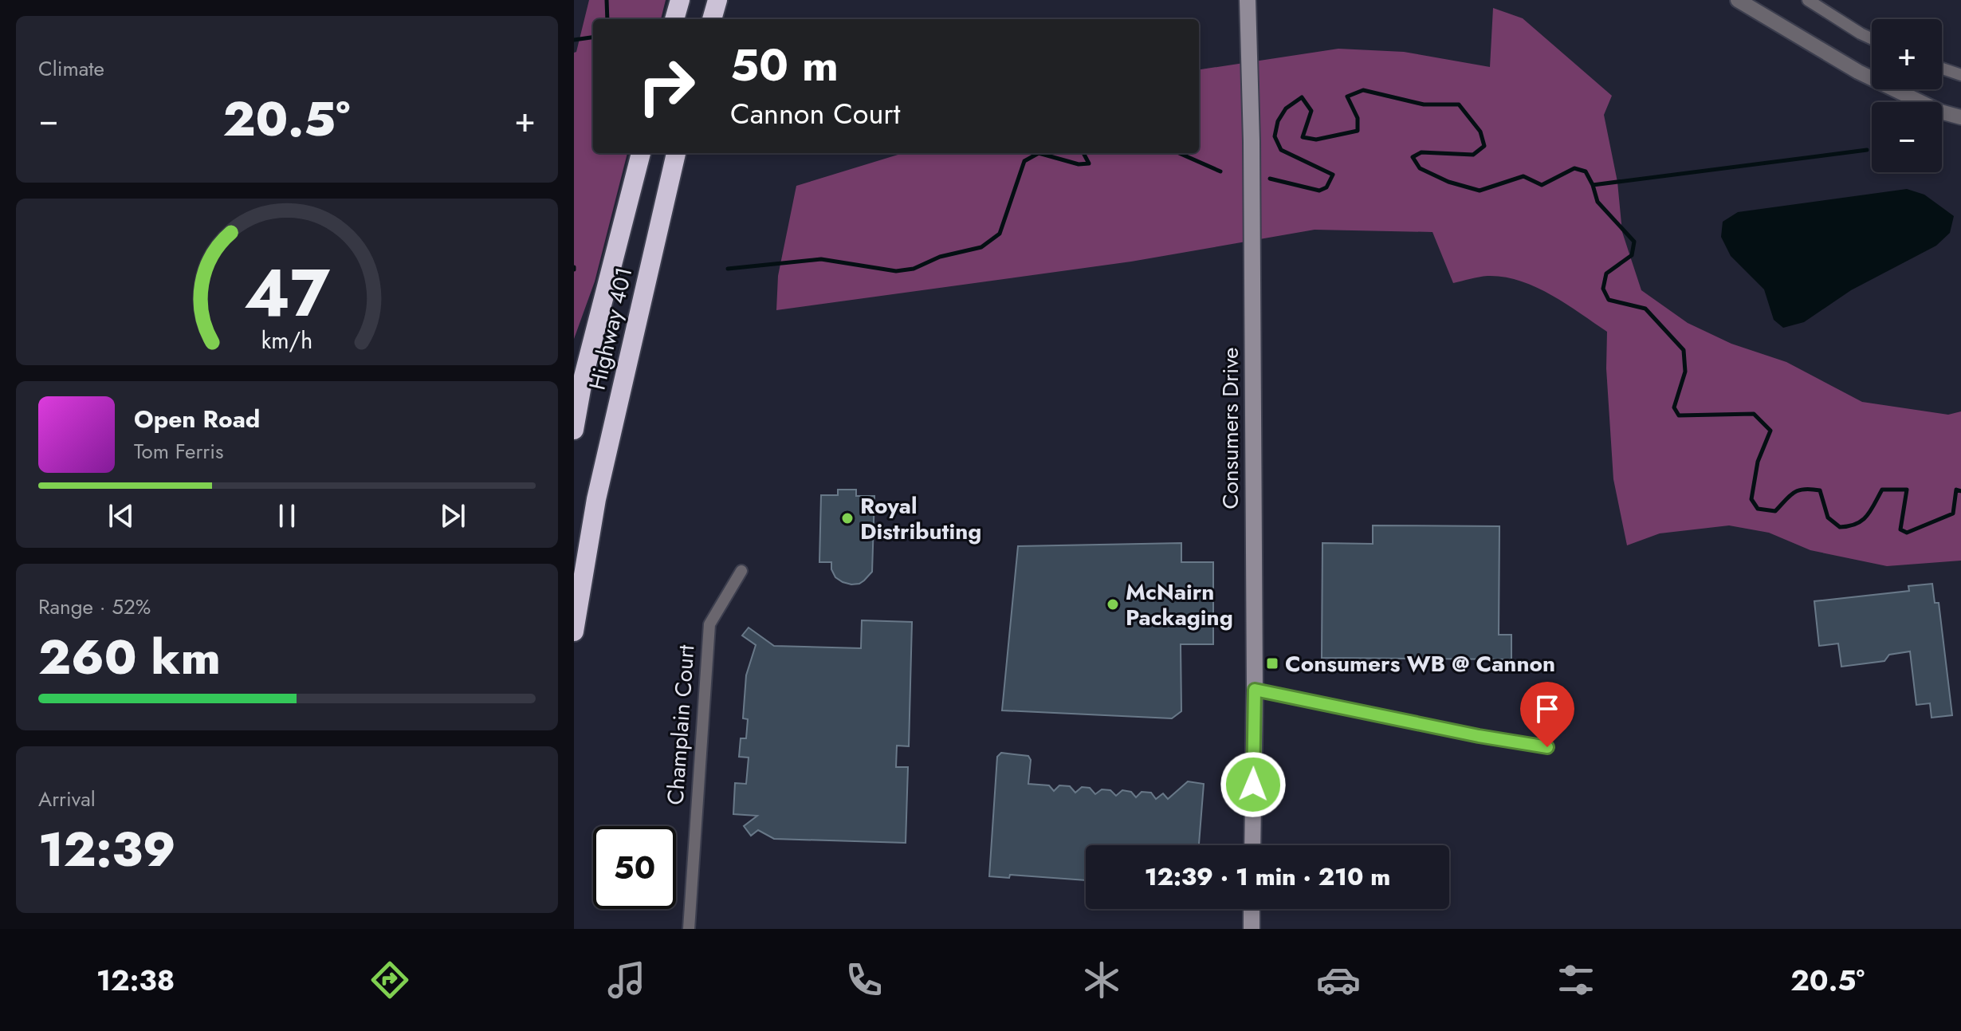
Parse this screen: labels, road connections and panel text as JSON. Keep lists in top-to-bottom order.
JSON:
{
  "streets": {
    "highway": ["Highway 401"],
    "main road": ["Consumers Drive"],
    "street": ["Champlain Court"]
  },
  "places": {
    "other": ["Royal Distributing", "McNairn Packaging"],
    "transit": ["Consumers WB @ Cannon"]
  },
  "page": {
    "tile": [
      "Climate",
      ["Range · 52%", "260 km"],
      ["Arrival", "12:39"]
    ],
    "map_buttons": ["+", "−"],
    "turn": ["50 m", "Cannon Court"],
    "heat": ["−", "20.5°", "+"],
    "song": ["Open Road", "Tom Ferris"],
    "limit": "50",
    "trip": "12:39 · 1 min · 210 m",
    "tabs": ["12:38", "20.5°"],
    "gauge": ["47", "km/h"]
  }
}
